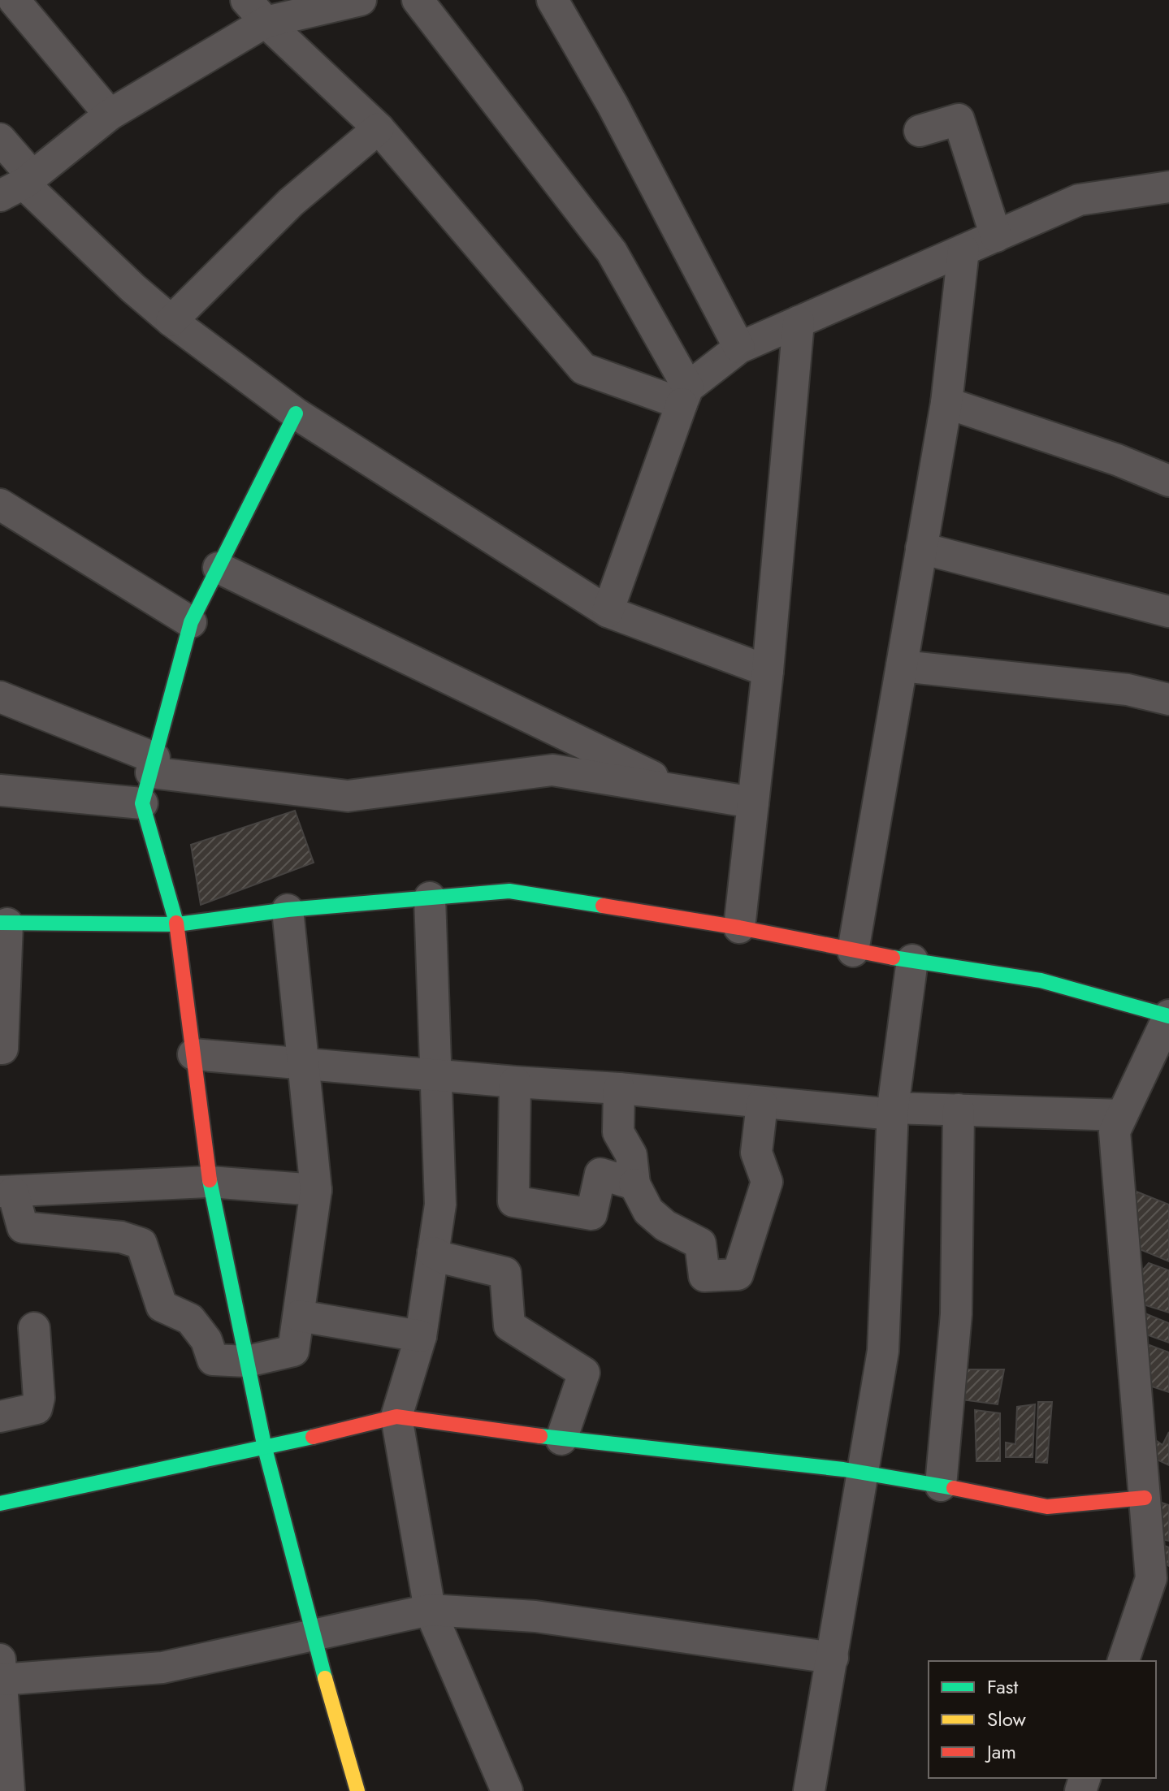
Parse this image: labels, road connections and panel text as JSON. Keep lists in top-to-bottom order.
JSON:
{
  "legend": ["Fast", "Slow", "Jam"]
}
